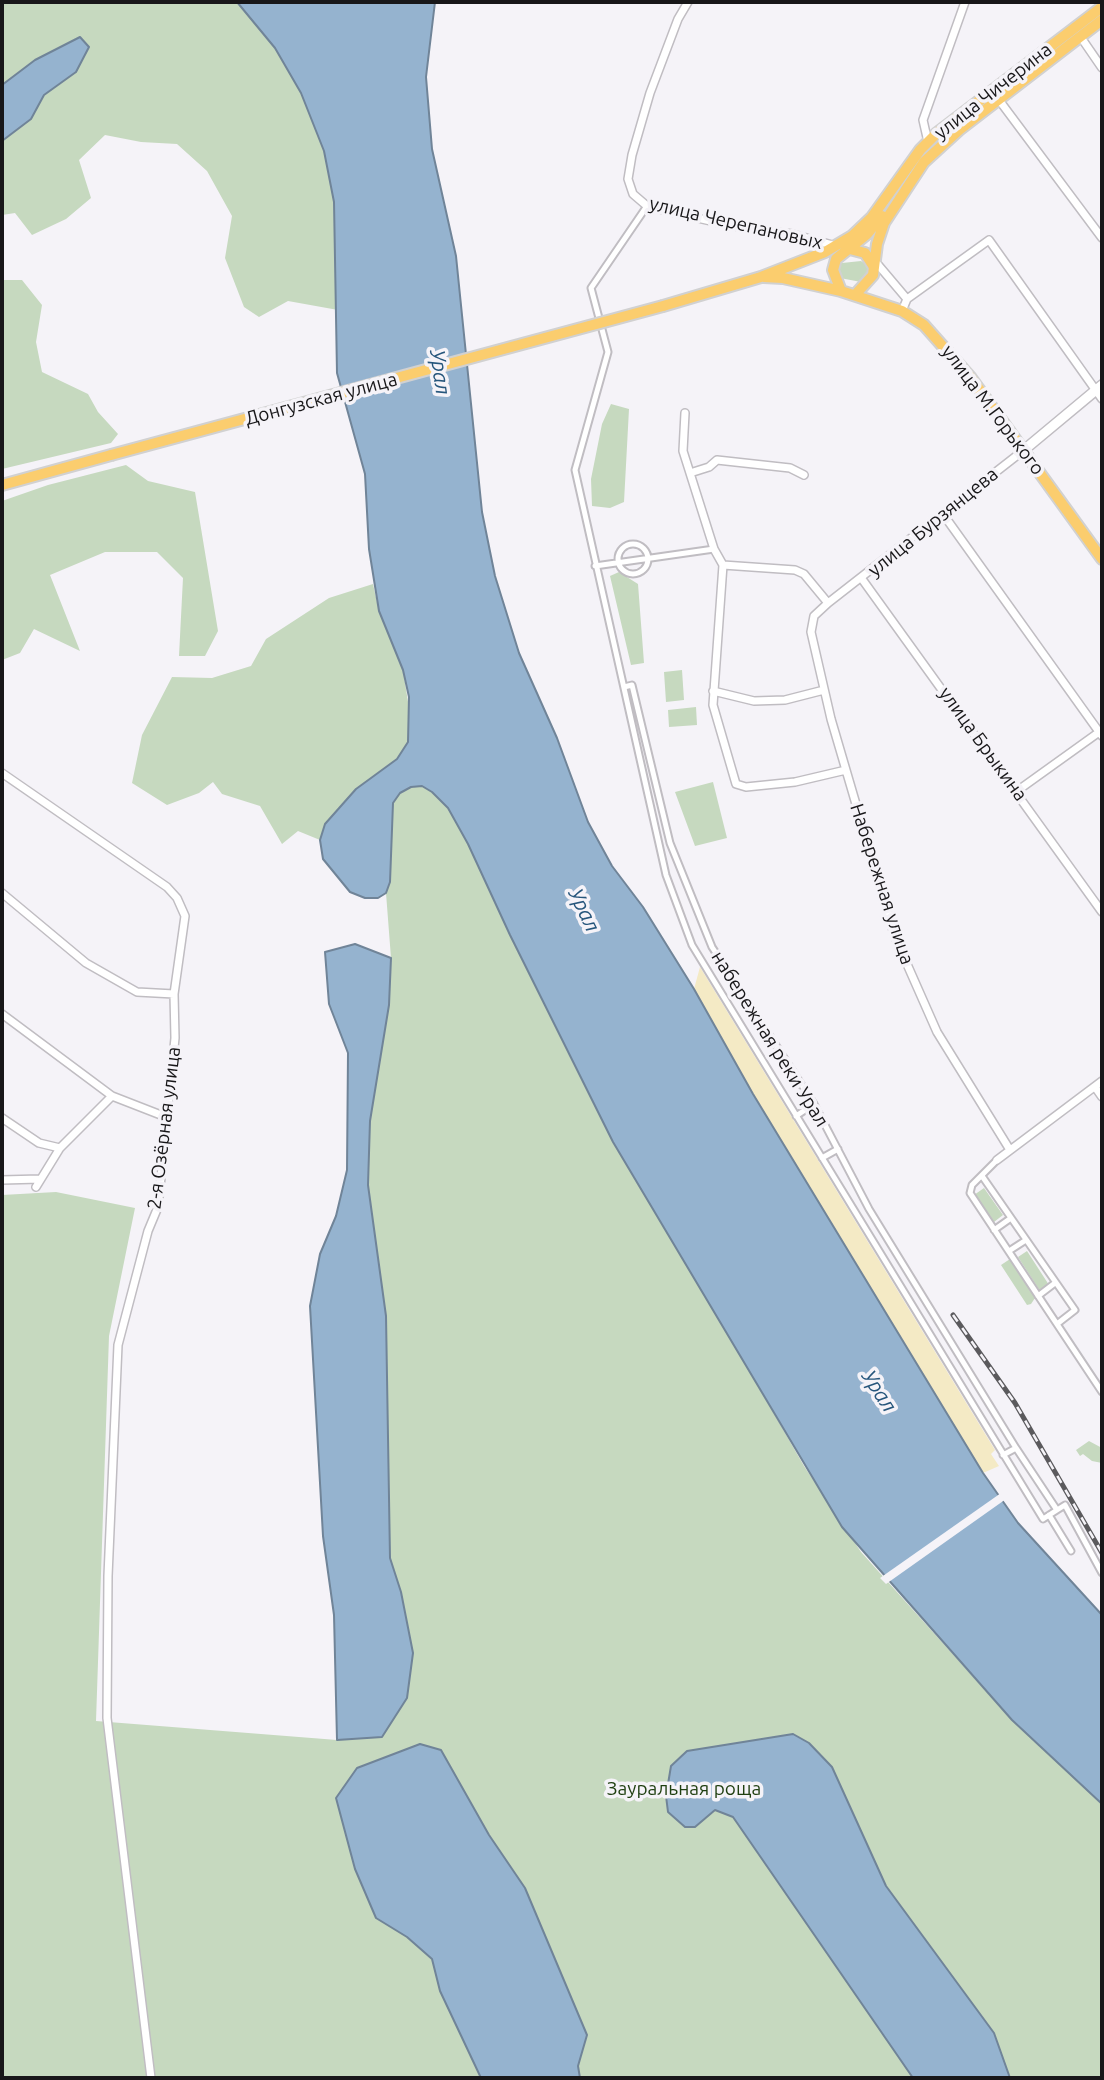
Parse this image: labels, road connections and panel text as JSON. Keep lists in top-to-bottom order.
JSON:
{
  "streets": {
    "main road": ["улица Чичерина", "Донгузская улица", "улица М.Горького"],
    "street": [
      "улица Черепановых",
      "улица Бурзянцева",
      "улица Брыкина",
      "Набережная улица",
      "набережная реки Урал",
      "2-я Озёрная улица"
    ]
  },
  "crossings": [
    ["улица Чичерина", "улица Черепановых"],
    ["улица Чичерина", "Донгузская улица"],
    ["улица Черепановых", "Донгузская улица"],
    ["улица Черепановых", "набережная реки Урал"],
    ["Донгузская улица", "улица М.Горького"],
    ["улица М.Горького", "улица Бурзянцева"],
    ["улица Бурзянцева", "улица Брыкина"],
    ["улица Бурзянцева", "Набережная улица"]
  ],
  "water": ["Урал"],
  "parks": ["Зауральная роща"]
}
